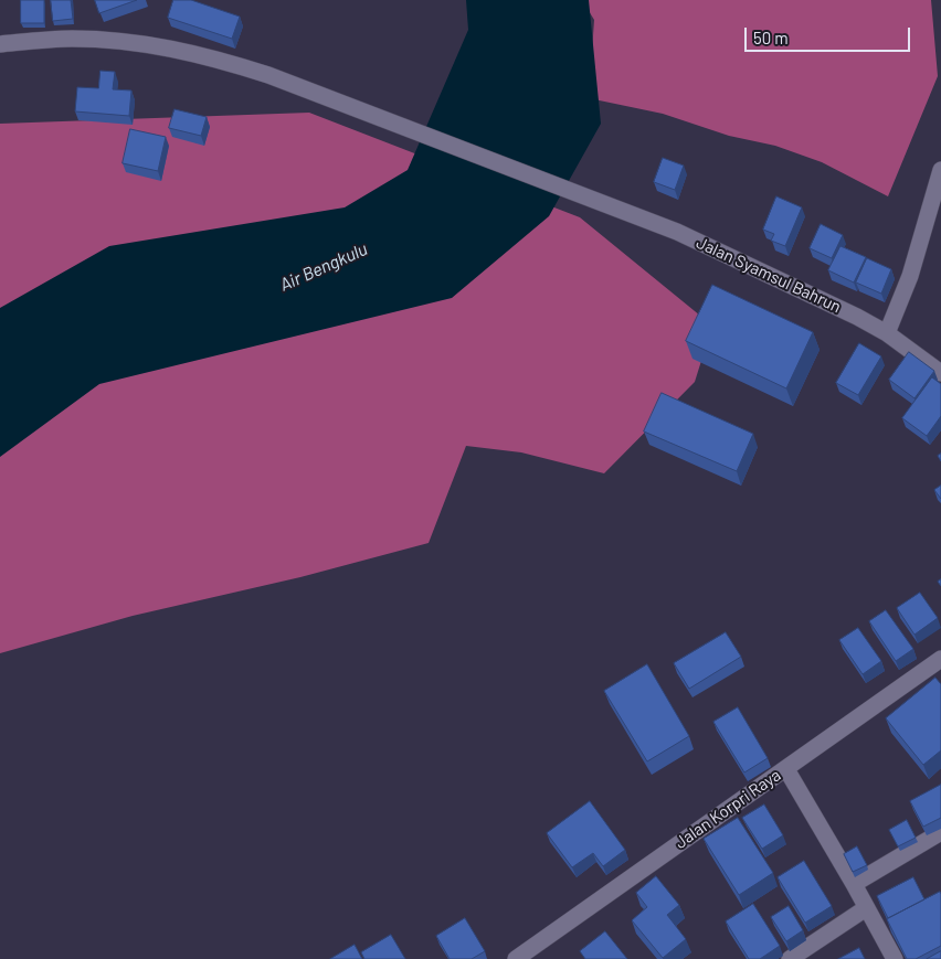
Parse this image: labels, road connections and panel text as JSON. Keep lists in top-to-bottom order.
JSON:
{
  "streets": {
    "street": ["Jalan Syamsul Bahrun", "Jalan Korpri Raya"]
  },
  "water": ["Air Bengkulu"],
  "scale_bar": "50 m"
}
